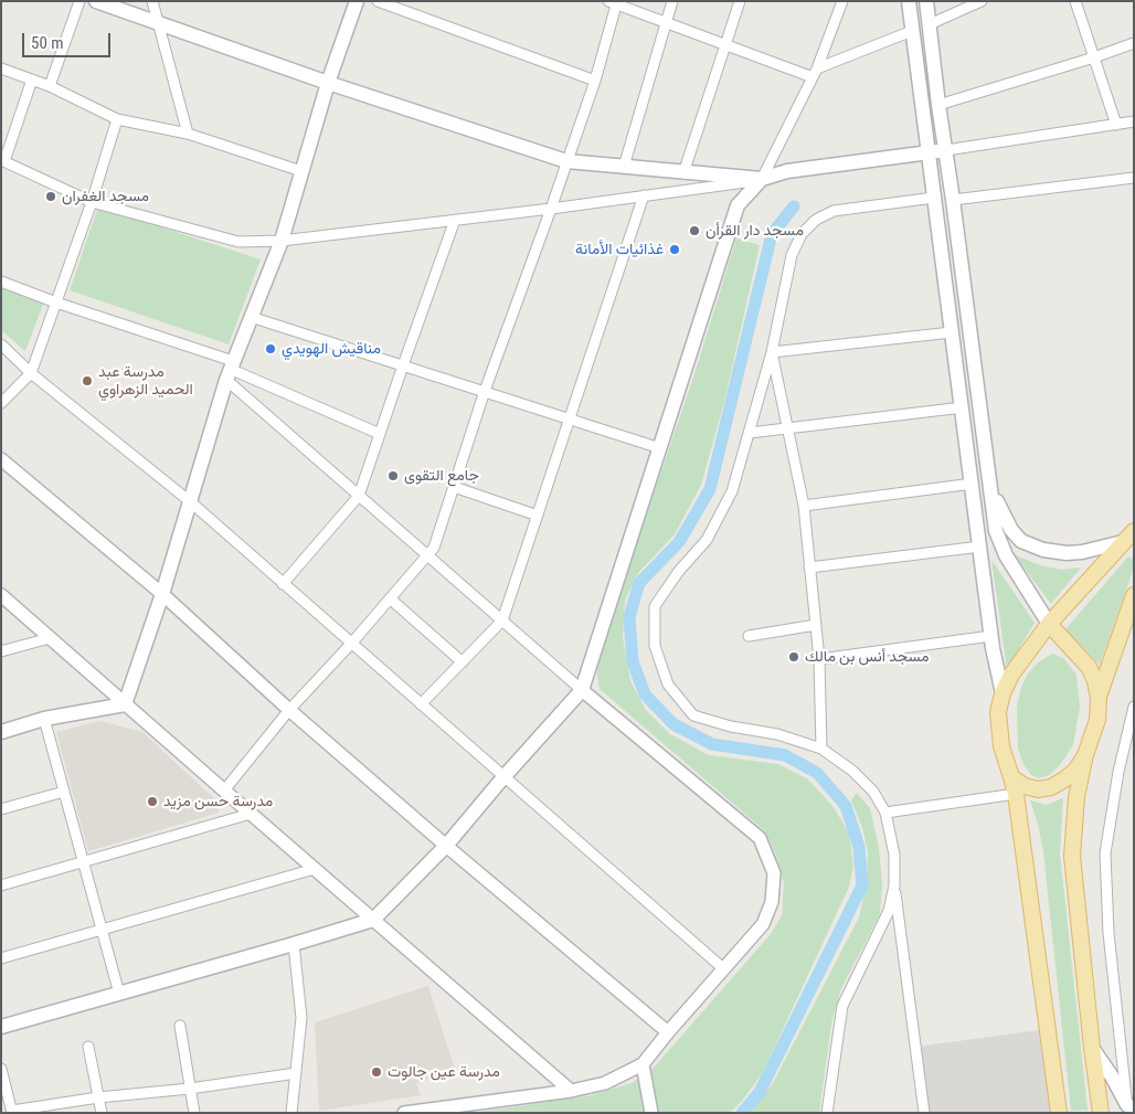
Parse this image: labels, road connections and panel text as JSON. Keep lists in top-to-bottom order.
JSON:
{
  "places": [
    "مسجد الغفران",
    "مسجد دار القرأن",
    "غذائيات الأمانة",
    "مناقيش الهويدي",
    "مدرسة عبد الحميد الزهراوي",
    "جامع التقوى",
    "مسجد أنس بن مالك",
    "مدرسة حسن مزيد",
    "مدرسة عين جالوت"
  ],
  "scale_bar": "50 m"
}
